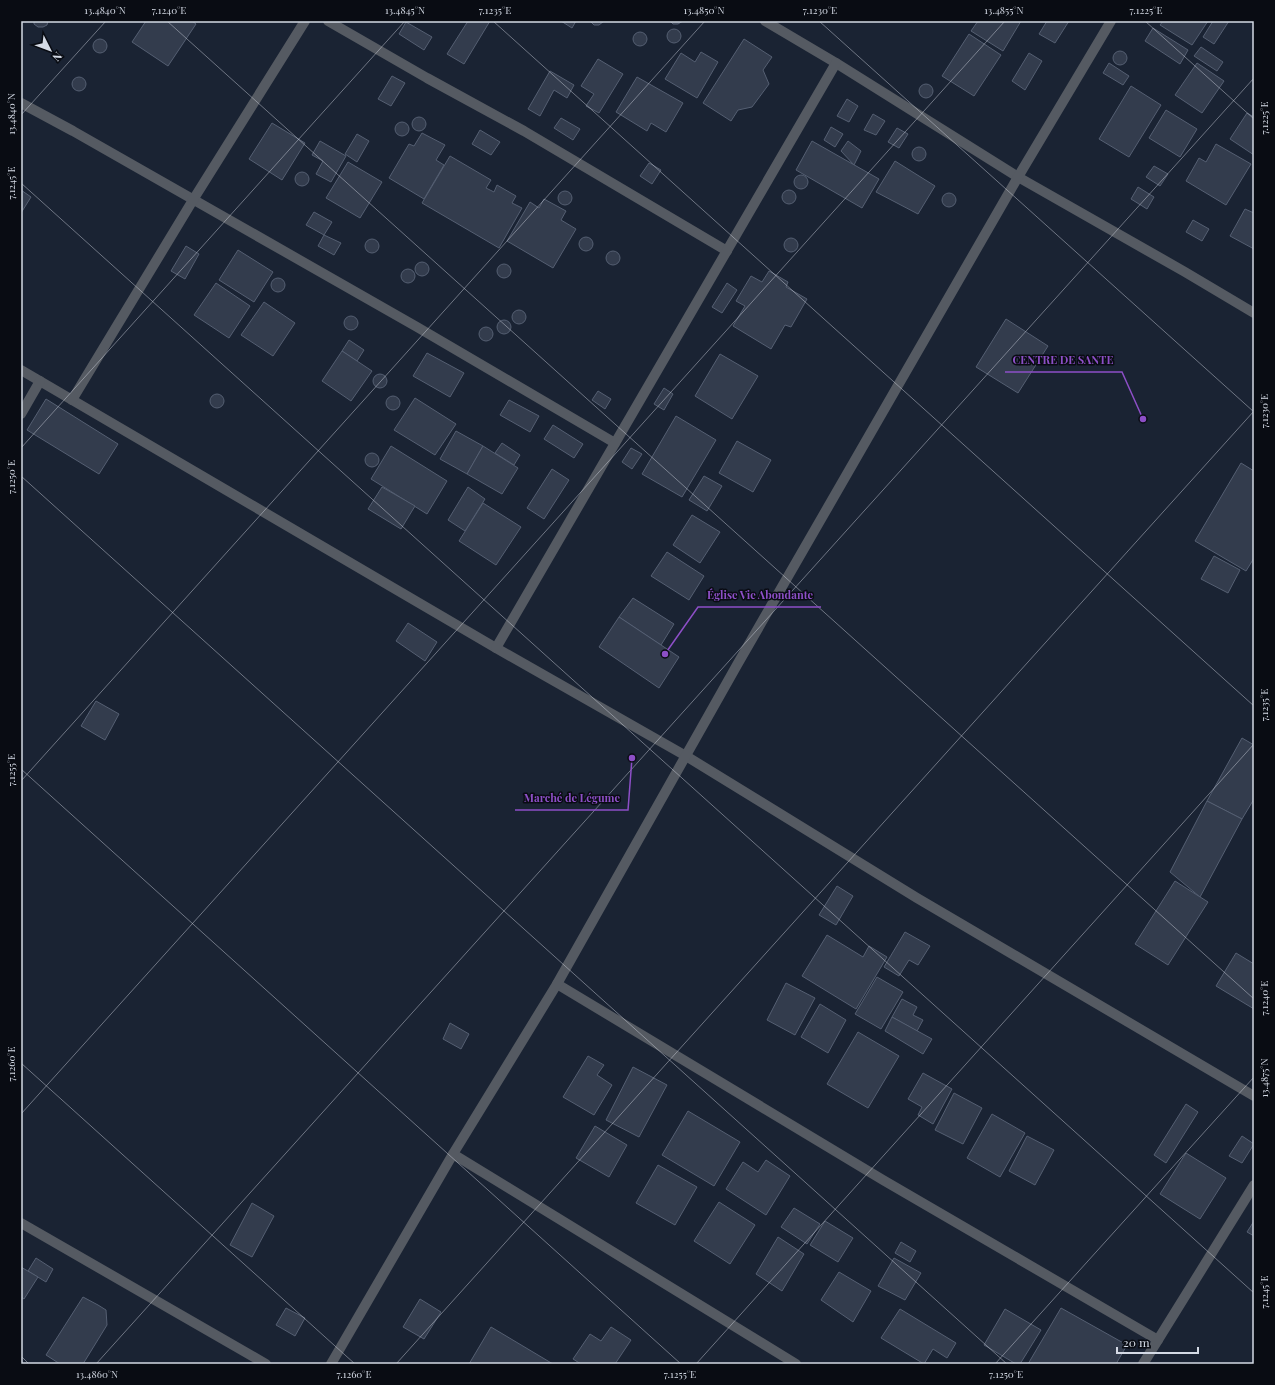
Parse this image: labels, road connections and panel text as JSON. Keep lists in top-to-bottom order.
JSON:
{
  "places": ["CENTRE DE SANTE", "Église Vie Abondante", "Marché de Légume"],
  "scale_bar": "20 m",
  "north": "bottom right",
  "coordinates": [
    "13.4840°N",
    "7.1240°E",
    "13.4845°N",
    "7.1235°E",
    "13.4850°N",
    "7.1230°E",
    "13.4855°N",
    "7.1225°E",
    "7.1245°E",
    "7.1250°E",
    "7.1255°E",
    "7.1260°E",
    "13.4875°N",
    "13.4860°N"
  ]
}
